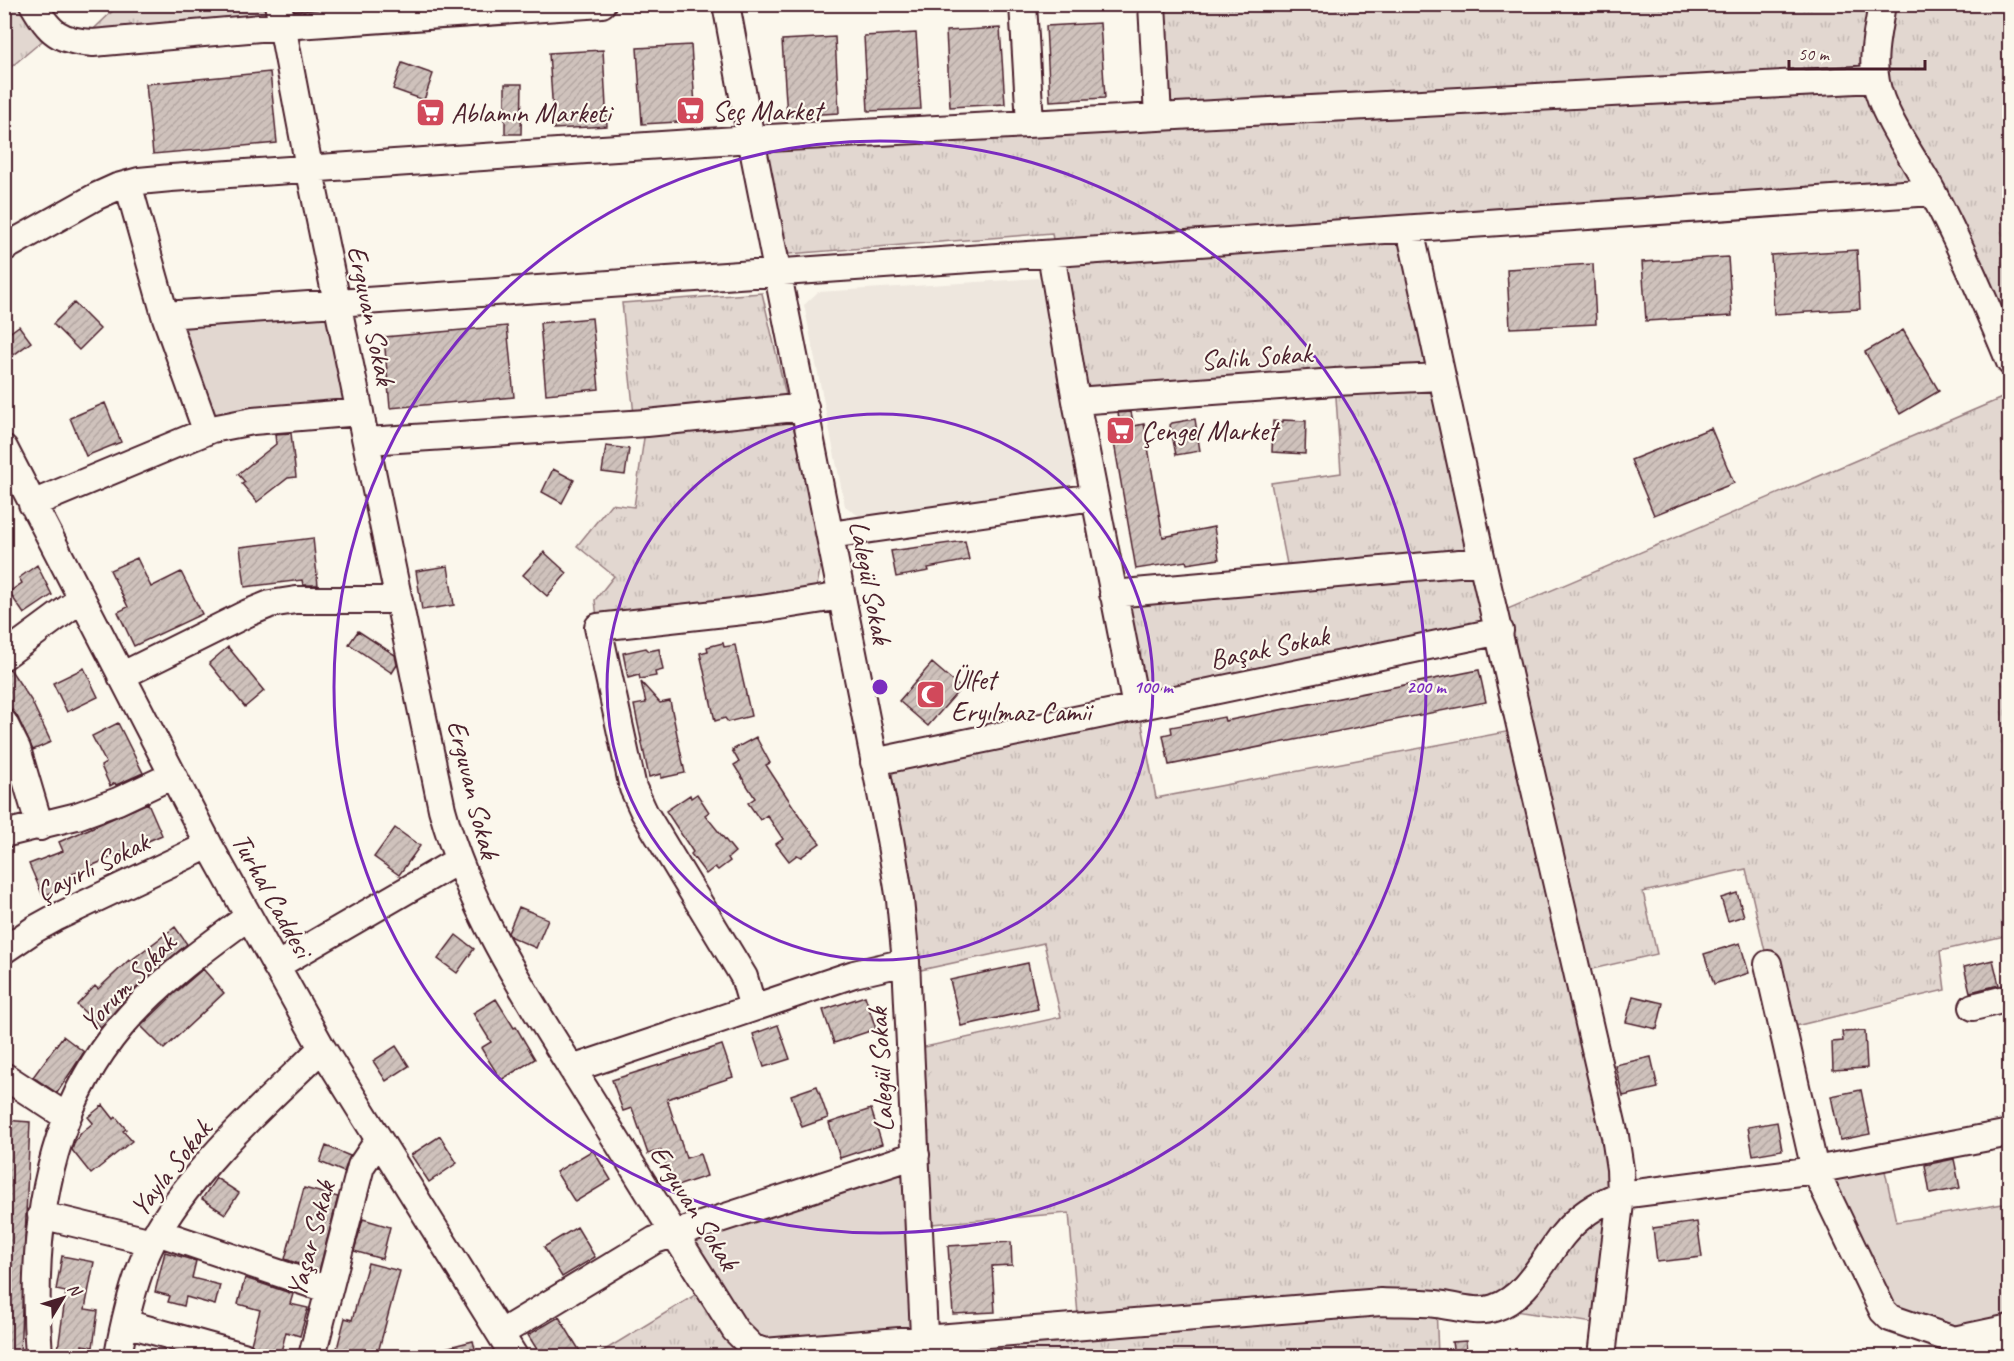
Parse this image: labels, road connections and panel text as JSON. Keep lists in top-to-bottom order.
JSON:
{
  "streets": {
    "street": [
      "Erguvan Sokak",
      "Salih Sokak",
      "Lalegül Sokak",
      "Başak Sokak",
      "Çayırlı Sokak",
      "Turhal Caddesi",
      "Yorum Sokak",
      "Yayla Sokak",
      "Yaşar Sokak"
    ]
  },
  "crossings": [
    ["Erguvan Sokak", "Lalegül Sokak"],
    ["Lalegül Sokak", "Başak Sokak"],
    ["Çayırlı Sokak", "Turhal Caddesi"],
    ["Turhal Caddesi", "Yorum Sokak"],
    ["Turhal Caddesi", "Yayla Sokak"],
    ["Turhal Caddesi", "Yaşar Sokak"]
  ],
  "places": {
    "supermarket": ["Seç Market", "Ablamın Marketi", "Çengel Market"],
    "mosque": ["Ülfet Eryılmaz Camii"]
  },
  "scale_bar": "50 m",
  "north": "top right",
  "rings": ["100 m", "200 m"]
}
